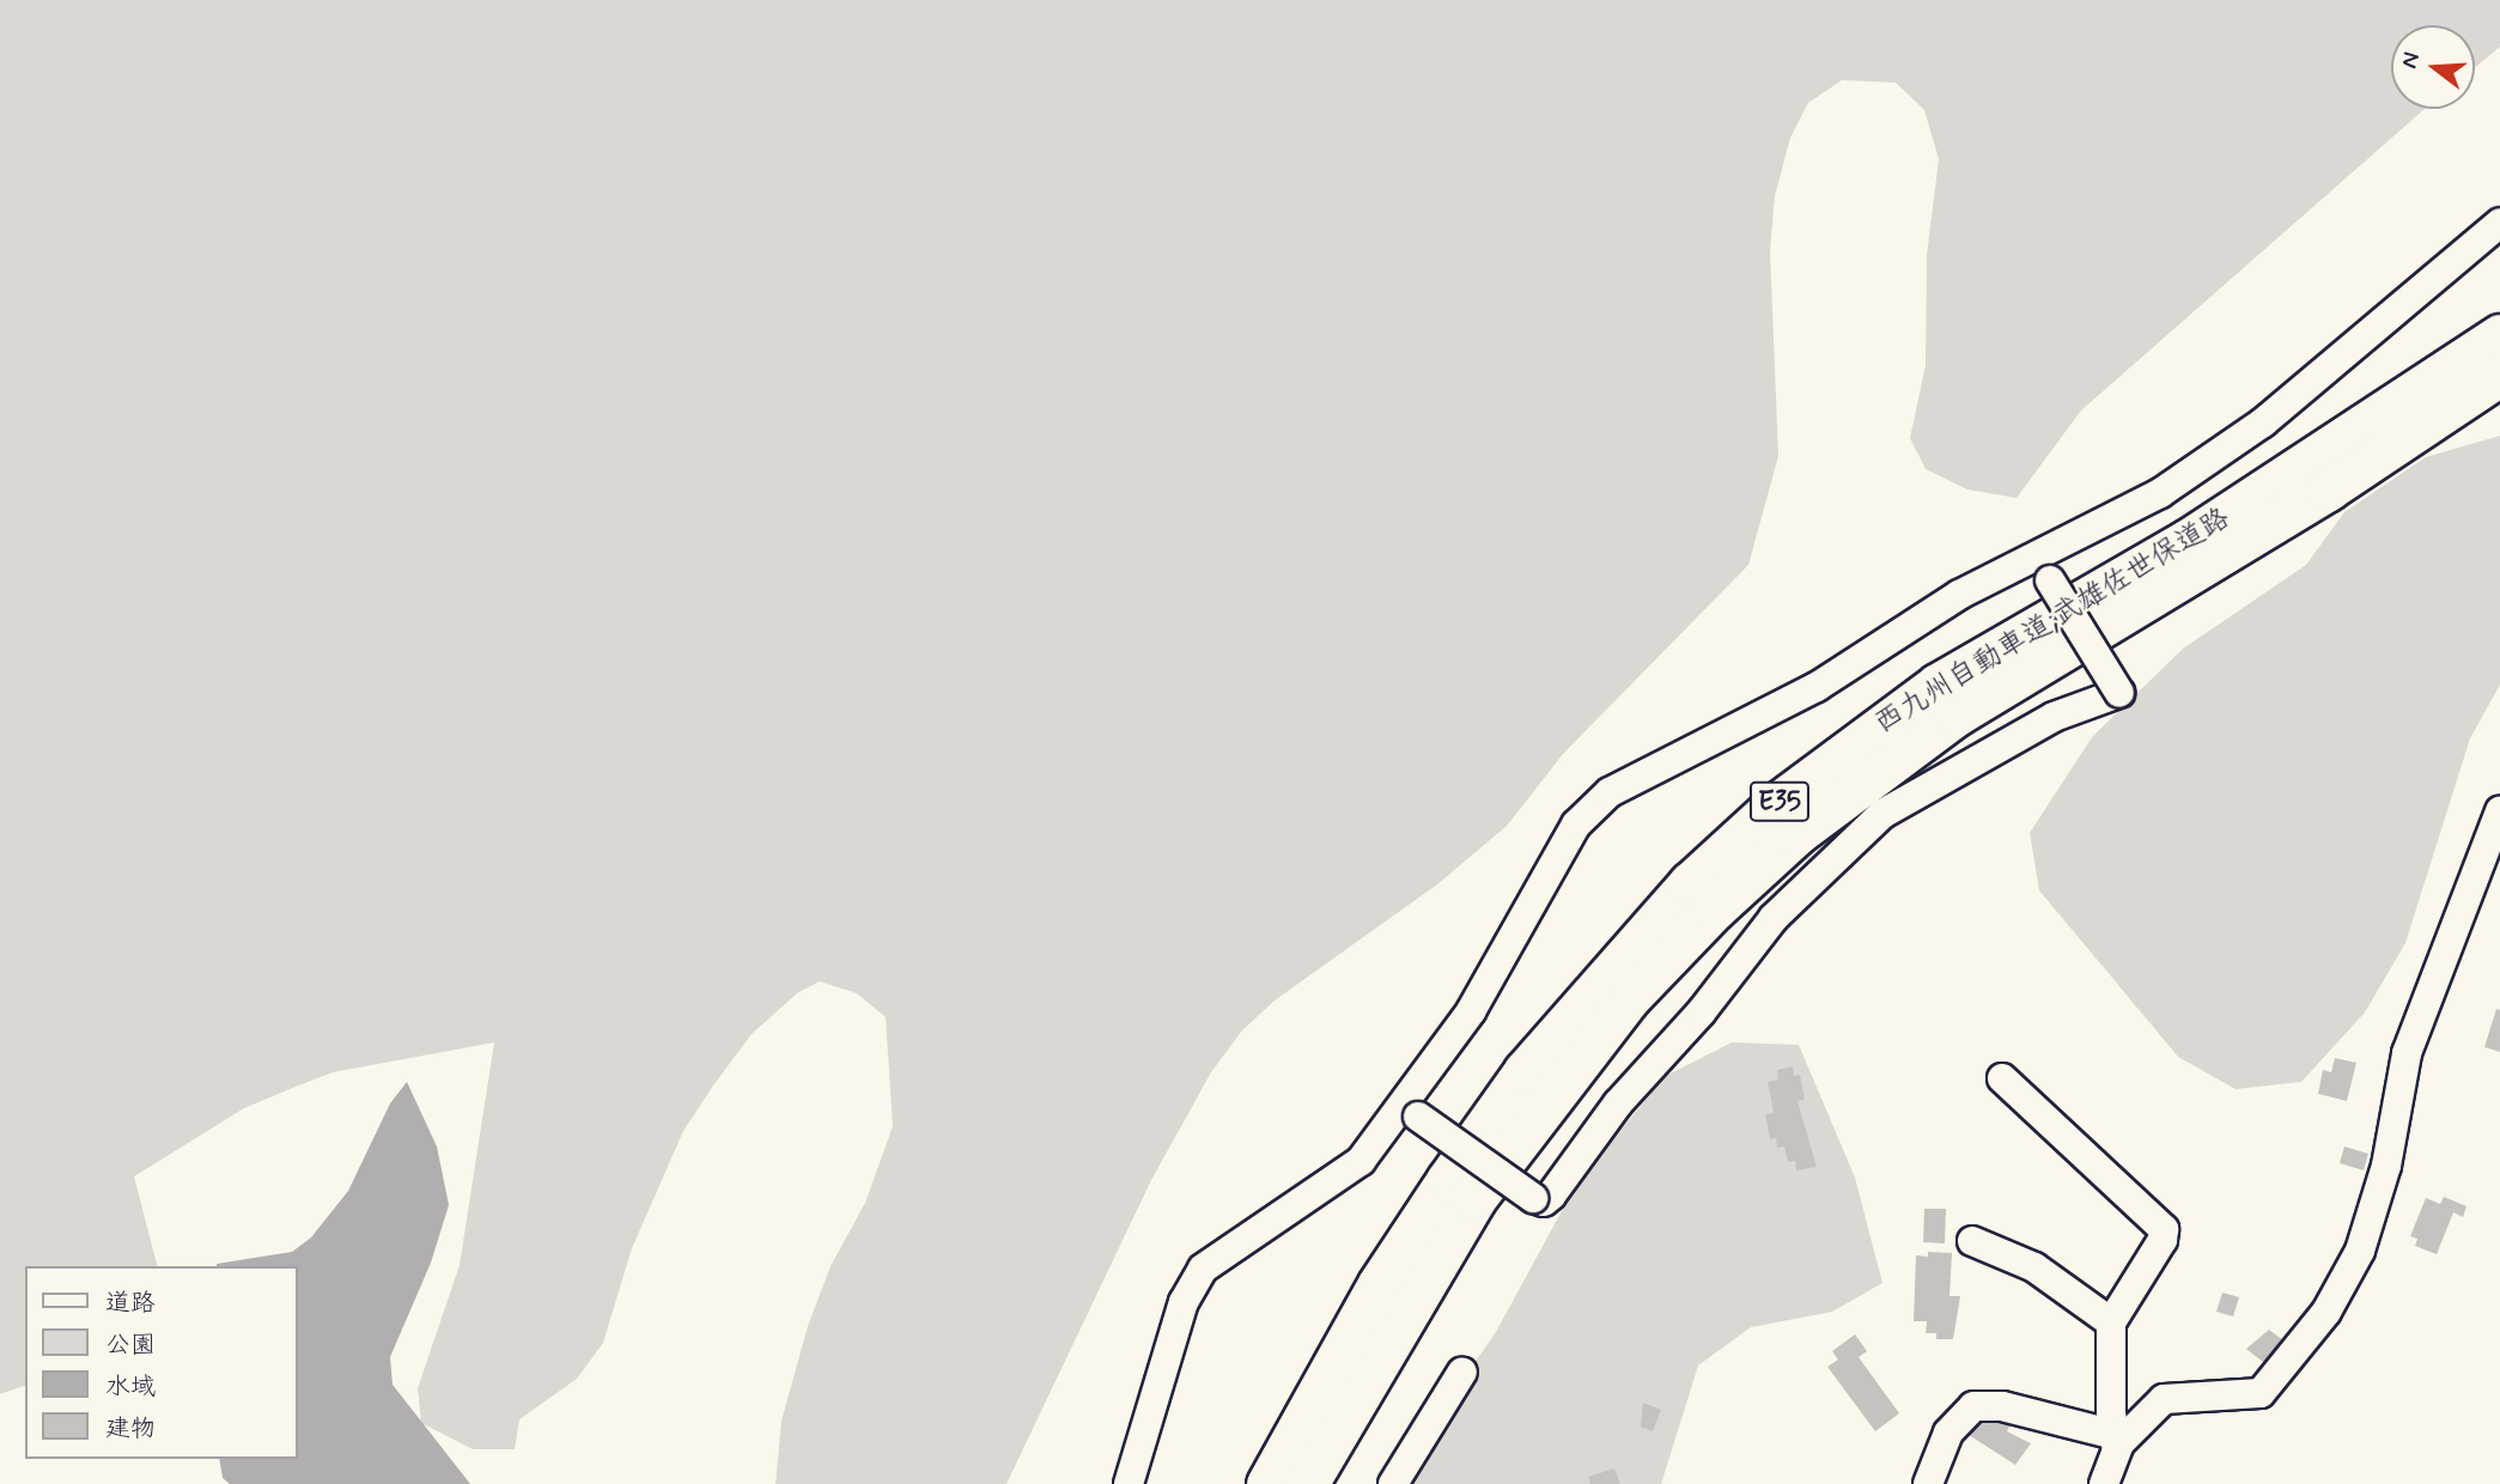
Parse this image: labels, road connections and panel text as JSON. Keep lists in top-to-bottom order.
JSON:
{
  "streets": {
    "highway": ["西九州自動車道;武雄佐世保道路", "E35"]
  },
  "legend": [
    "道路",
    "公園",
    "水域",
    "建物"
  ],
  "north": "left"
}
